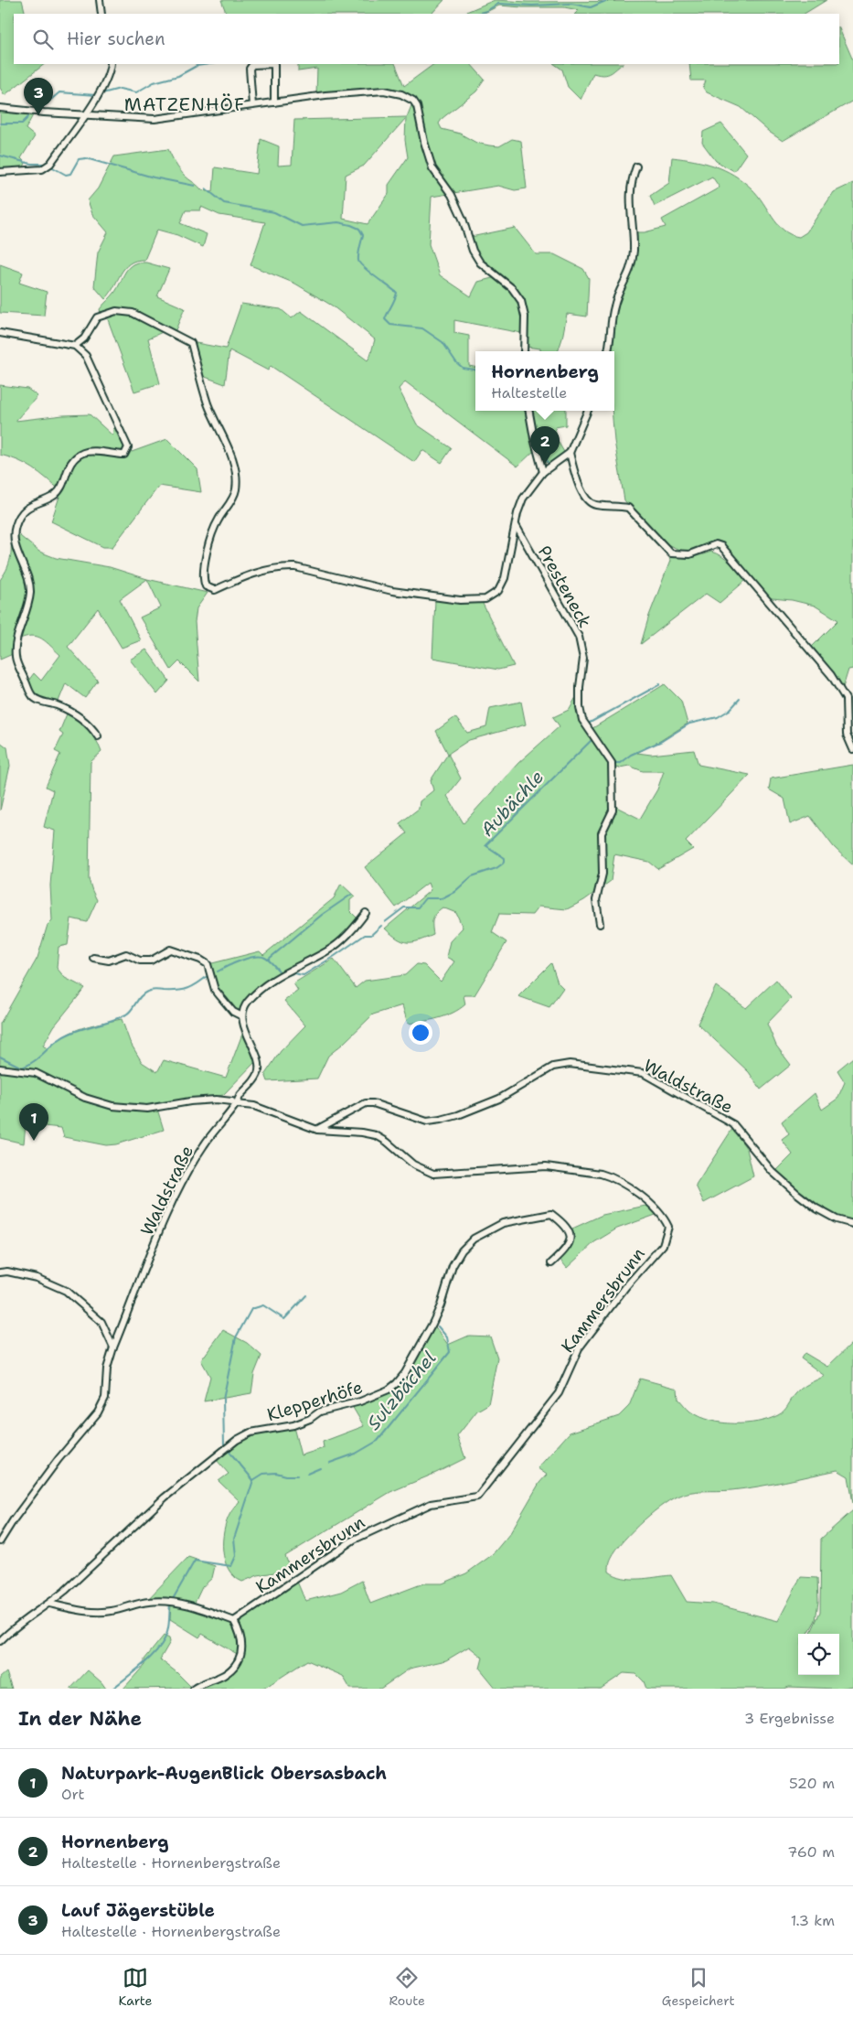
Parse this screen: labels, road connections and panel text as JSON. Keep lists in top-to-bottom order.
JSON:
{
  "streets": {
    "street": [
      "Presteneck",
      "Waldstraße",
      "Kammersbrunn",
      "Klepperhöfe"
    ]
  },
  "crossings": [
    ["Waldstraße", "Kammersbrunn"]
  ],
  "districts": ["MATZENHÖF"],
  "water": ["Aubächle", "Sulzbächel"],
  "page": {
    "search": "Hier suchen",
    "pins": ["3", "2", "1"],
    "popup": ["Hornenberg", "Haltestelle"],
    "heading": ["In der Nähe", "3 Ergebnisse"],
    "list": [
      {
        "mark": "1",
        "name": "Naturpark-AugenBlick Obersasbach",
        "note": "Ort",
        "value": "520 m"
      },
      {
        "mark": "2",
        "name": "Hornenberg",
        "note": "Haltestelle · Hornenbergstraße",
        "value": "760 m"
      },
      {
        "mark": "3",
        "name": "Lauf Jägerstüble",
        "note": "Haltestelle · Hornenbergstraße",
        "value": "1.3 km"
      }
    ],
    "nav": ["Karte", "Route", "Gespeichert"]
  }
}
